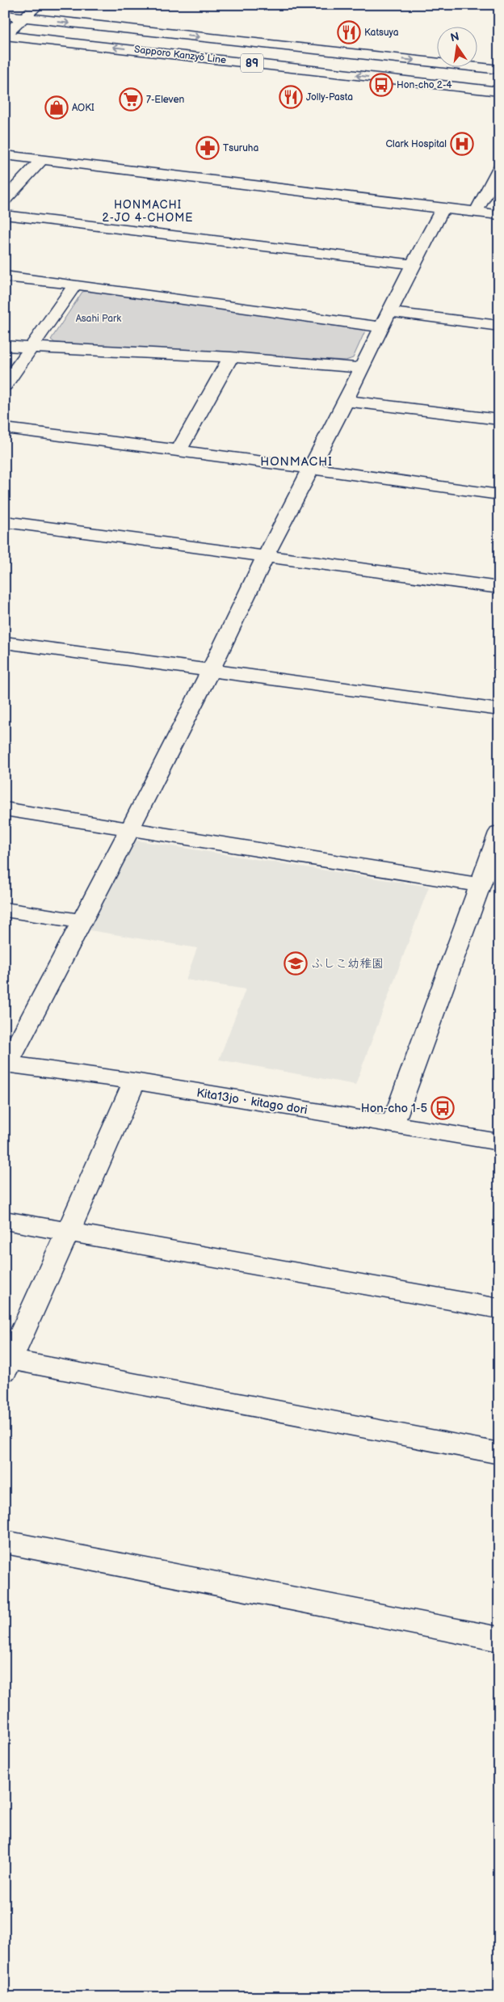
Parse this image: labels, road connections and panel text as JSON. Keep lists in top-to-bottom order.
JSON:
{
  "streets": {
    "street": ["Sapporo Kanzyō Line", "89", "Kita13jo・kitago dori"]
  },
  "districts": ["HONMACHI 2-JO 4-CHOME", "HONMACHI"],
  "parks": ["Asahi Park"],
  "places": {
    "restaurant": ["Katsuya", "Jolly-Pasta"],
    "bus stop": ["Hon-cho 2-4", "Hon-cho 1-5"],
    "supermarket": ["7-Eleven"],
    "shop": ["AOKI"],
    "hospital": ["Clark Hospital"],
    "pharmacy": ["Tsuruha"],
    "school or university": ["ふしこ幼稚園"]
  },
  "north": "top"
}
